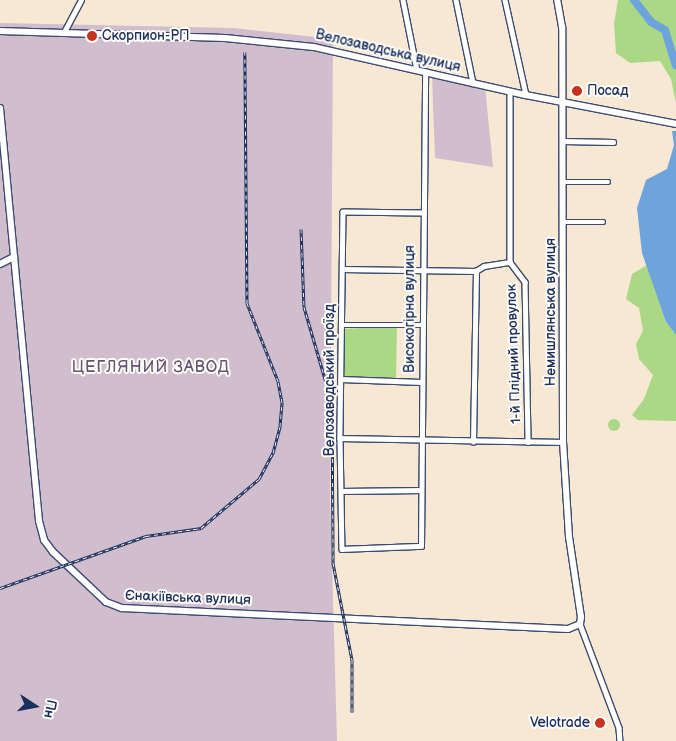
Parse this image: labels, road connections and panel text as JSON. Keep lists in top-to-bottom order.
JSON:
{
  "streets": {
    "street": [
      "Велозаводська вулиця",
      "Високогірна вулиця",
      "Немишлянська вулиця",
      "1-й Плідний провулок",
      "Велозаводський проїзд",
      "Єнакіївська вулиця"
    ]
  },
  "crossings": [
    ["Велозаводська вулиця", "Високогірна вулиця"],
    ["Велозаводська вулиця", "Немишлянська вулиця"],
    ["Високогірна вулиця", "Велозаводський проїзд"],
    ["Немишлянська вулиця", "Єнакіївська вулиця"]
  ],
  "districts": ["ЦЕГЛЯНИЙ ЗАВОД"],
  "places": ["Скорпион-РП", "Посад", "Velotrade"],
  "north": "right"
}
